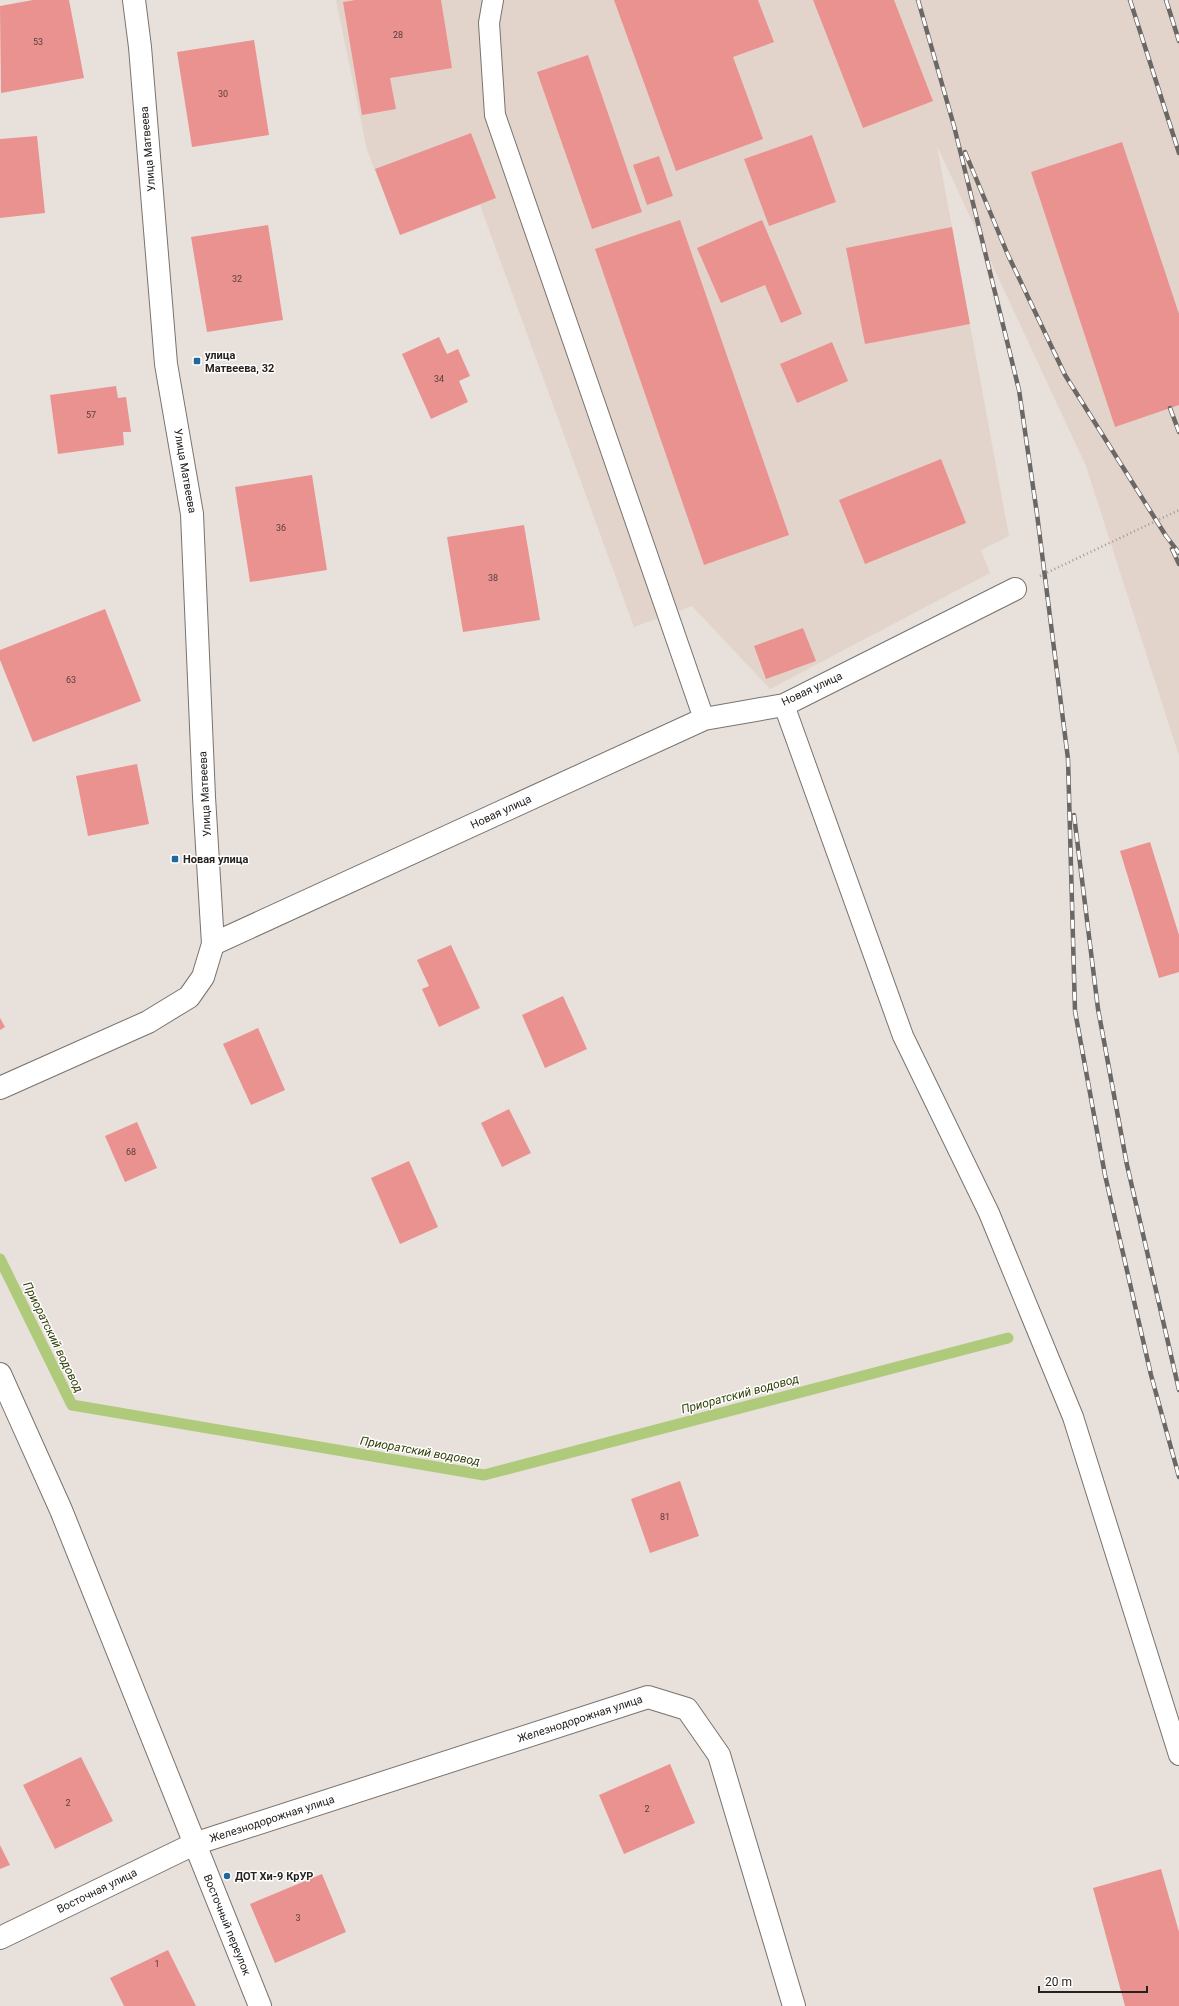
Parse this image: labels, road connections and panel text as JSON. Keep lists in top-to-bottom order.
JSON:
{
  "streets": {
    "street": [
      "Улица Матвеева",
      "Новая улица",
      "Железнодорожная улица",
      "Восточная улица",
      "Восточный переулок"
    ]
  },
  "crossings": [
    ["Улица Матвеева", "Новая улица"],
    ["Железнодорожная улица", "Восточная улица"],
    ["Железнодорожная улица", "Восточный переулок"],
    ["Восточная улица", "Восточный переулок"]
  ],
  "water": ["Приоратский водовод"],
  "places": {
    "transit": ["улица Матвеева, 32", "Новая улица"],
    "other": ["ДОТ Хи-9 КрУР"]
  },
  "house_numbers": [
    "28",
    "53",
    "30",
    "32",
    "34",
    "57",
    "36",
    "38",
    "63",
    "68",
    "81",
    "2",
    "2",
    "3",
    "1"
  ],
  "scale_bar": "20 m"
}
